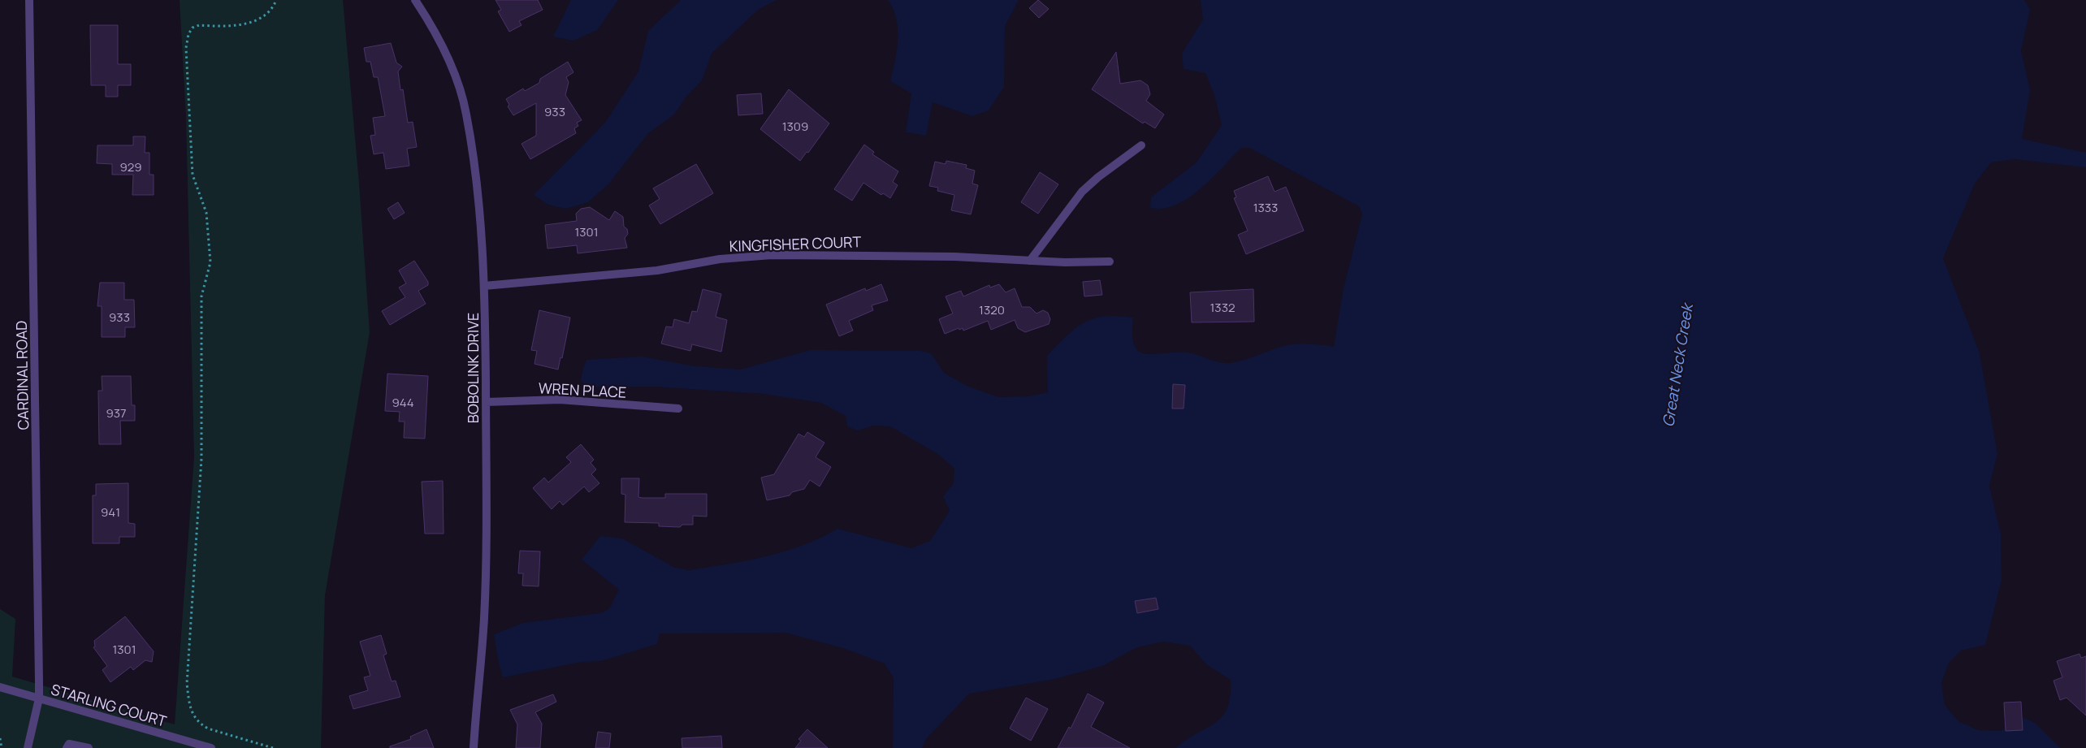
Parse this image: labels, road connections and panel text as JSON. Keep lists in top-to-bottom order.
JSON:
{
  "streets": {
    "street": [
      "KINGFISHER COURT",
      "BOBOLINK DRIVE",
      "CARDINAL ROAD",
      "WREN PLACE",
      "STARLING COURT"
    ]
  },
  "crossings": [
    ["KINGFISHER COURT", "BOBOLINK DRIVE"],
    ["BOBOLINK DRIVE", "WREN PLACE"],
    ["CARDINAL ROAD", "STARLING COURT"]
  ],
  "water": ["Great Neck Creek"],
  "house_numbers": [
    "933",
    "1309",
    "929",
    "1333",
    "1301",
    "1332",
    "1320",
    "933",
    "944",
    "937",
    "941",
    "1301"
  ]
}
